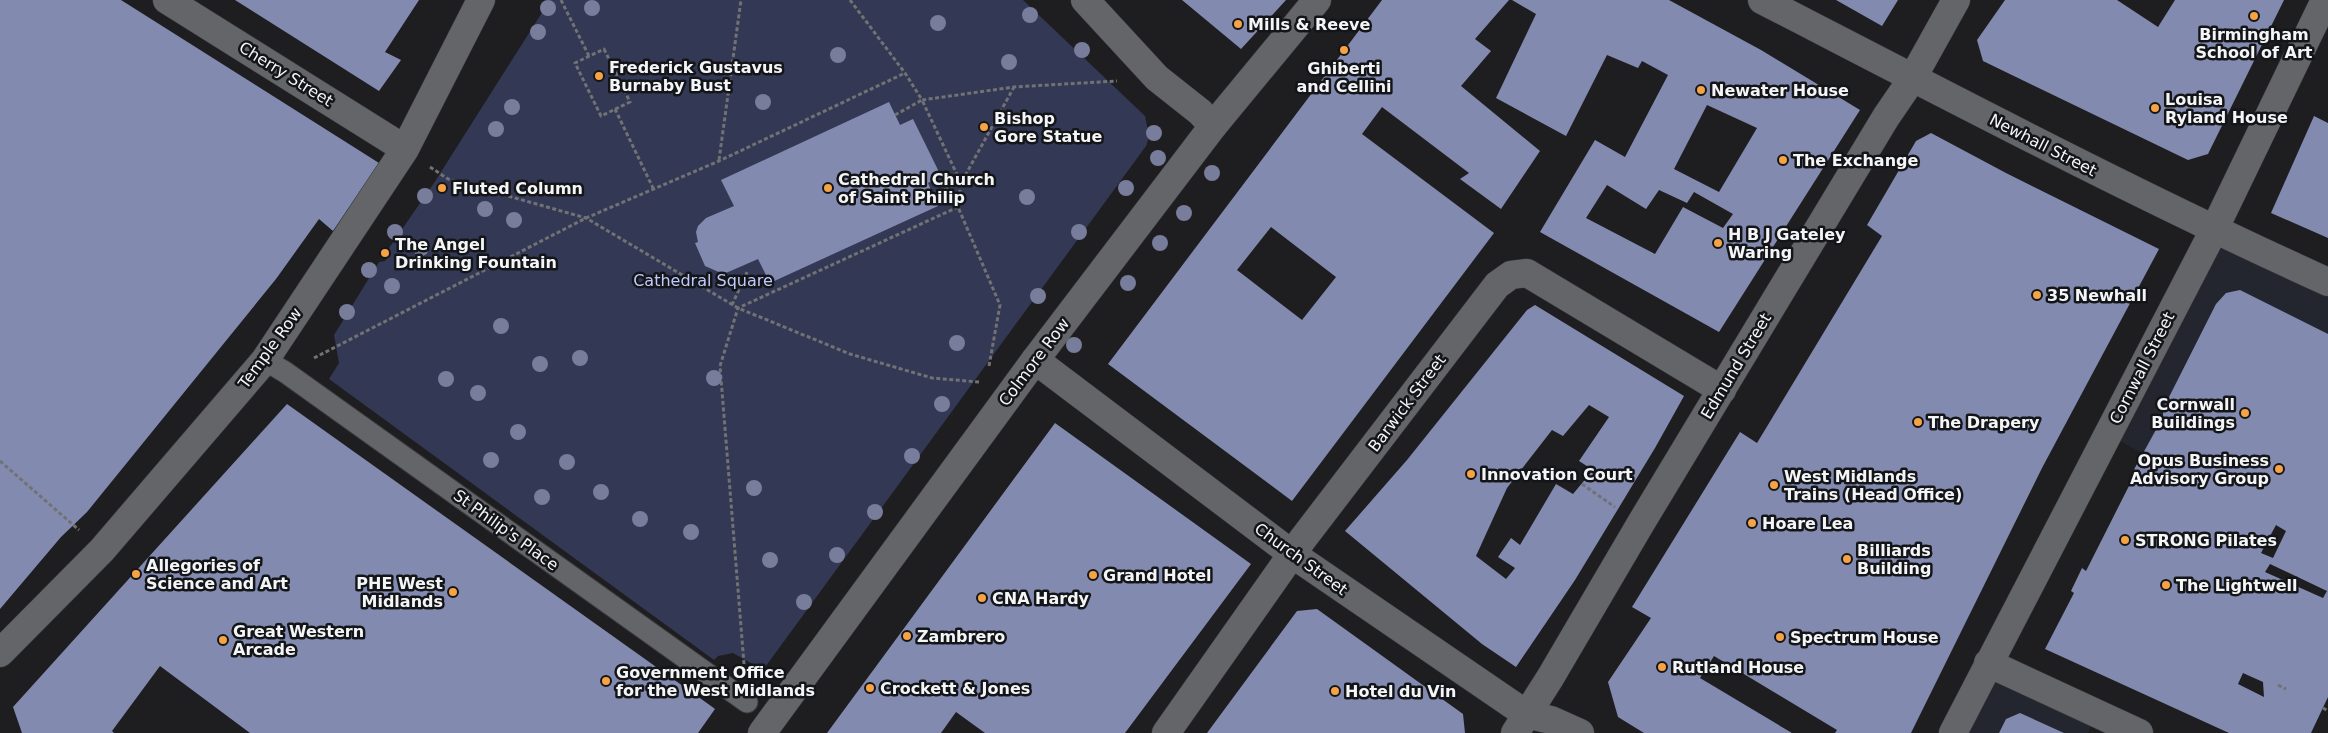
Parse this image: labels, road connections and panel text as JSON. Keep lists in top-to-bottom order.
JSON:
{
  "streets": {
    "street": [
      "Cherry Street",
      "Newhall Street",
      "Temple Row",
      "Colmore Row",
      "Edmund Street",
      "Cornwall Street",
      "Barwick Street",
      "St Philip's Place",
      "Church Street"
    ]
  },
  "crossings": [
    ["Cherry Street", "Temple Row"],
    ["Newhall Street", "Edmund Street"],
    ["Newhall Street", "Cornwall Street"],
    ["Temple Row", "St Philip's Place"],
    ["Colmore Row", "Church Street"],
    ["Edmund Street", "Barwick Street"],
    ["Edmund Street", "Church Street"],
    ["Barwick Street", "Church Street"]
  ],
  "parks": ["Cathedral Square"],
  "places": [
    "Birmingham School of Art",
    "Mills & Reeve",
    "Ghiberti and Cellini",
    "Frederick Gustavus Burnaby Bust",
    "Newater House",
    "Louisa Ryland House",
    "Bishop Gore Statue",
    "The Exchange",
    "Fluted Column",
    "Cathedral Church of Saint Philip",
    "H B J Gateley Waring",
    "The Angel Drinking Fountain",
    "35 Newhall",
    "Cornwall Buildings",
    "The Drapery",
    "Opus Business Advisory Group",
    "Innovation Court",
    "West Midlands Trains (Head Office)",
    "Hoare Lea",
    "STRONG Pilates",
    "Billiards Building",
    "Allegories of Science and Art",
    "Grand Hotel",
    "The Lightwell",
    "PHE West Midlands",
    "CNA Hardy",
    "Zambrero",
    "Spectrum House",
    "Great Western Arcade",
    "Rutland House",
    "Government Office for the West Midlands",
    "Crockett & Jones",
    "Hotel du Vin"
  ]
}
